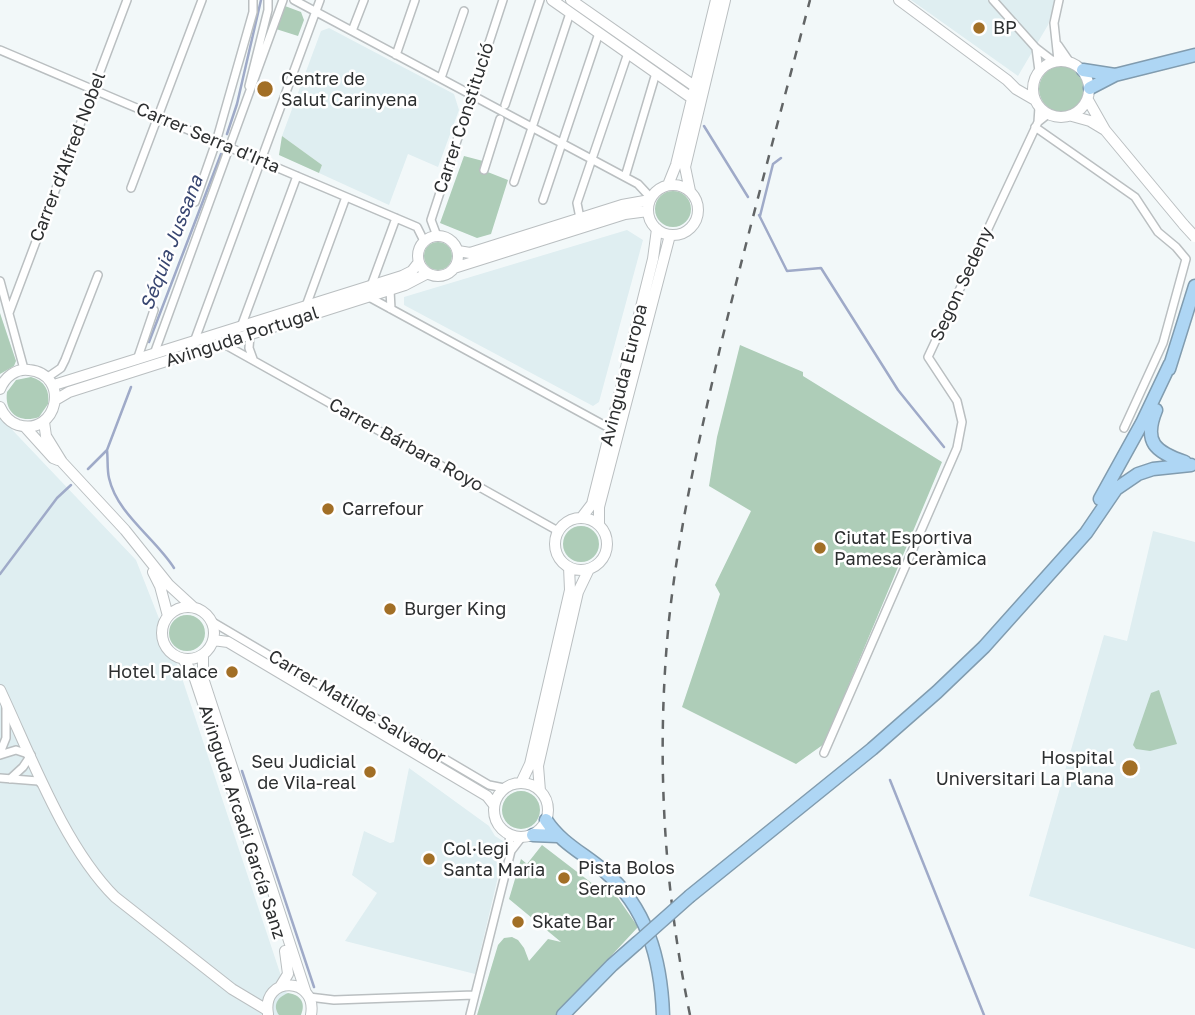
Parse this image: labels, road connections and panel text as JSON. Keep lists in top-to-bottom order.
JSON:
{
  "streets": {
    "main road": [
      "Avinguda Portugal",
      "Avinguda Europa",
      "Carrer Matilde Salvador",
      "Avinguda Arcadi García Sanz"
    ],
    "street": [
      "Carrer Constitució",
      "Carrer Serra d'Irta",
      "Carrer d'Alfred Nobel",
      "Segon Sedeny",
      "Carrer Bárbara Royo"
    ]
  },
  "crossings": [
    ["Carrer Serra d'Irta", "Carrer d'Alfred Nobel"],
    ["Avinguda Portugal", "Carrer Bárbara Royo"],
    ["Avinguda Europa", "Carrer Bárbara Royo"],
    ["Carrer Matilde Salvador", "Avinguda Arcadi García Sanz"]
  ],
  "water": ["Séquia Jussana"],
  "places": [
    "BP",
    "Centre de Salut Carinyena",
    "Carrefour",
    "Ciutat Esportiva Pamesa Ceràmica",
    "Burger King",
    "Hotel Palace",
    "Hospital Universitari La Plana",
    "Seu Judicial de Vila-real",
    "Col·legi Santa Maria",
    "Pista Bolos Serrano",
    "Skate Bar"
  ]
}
